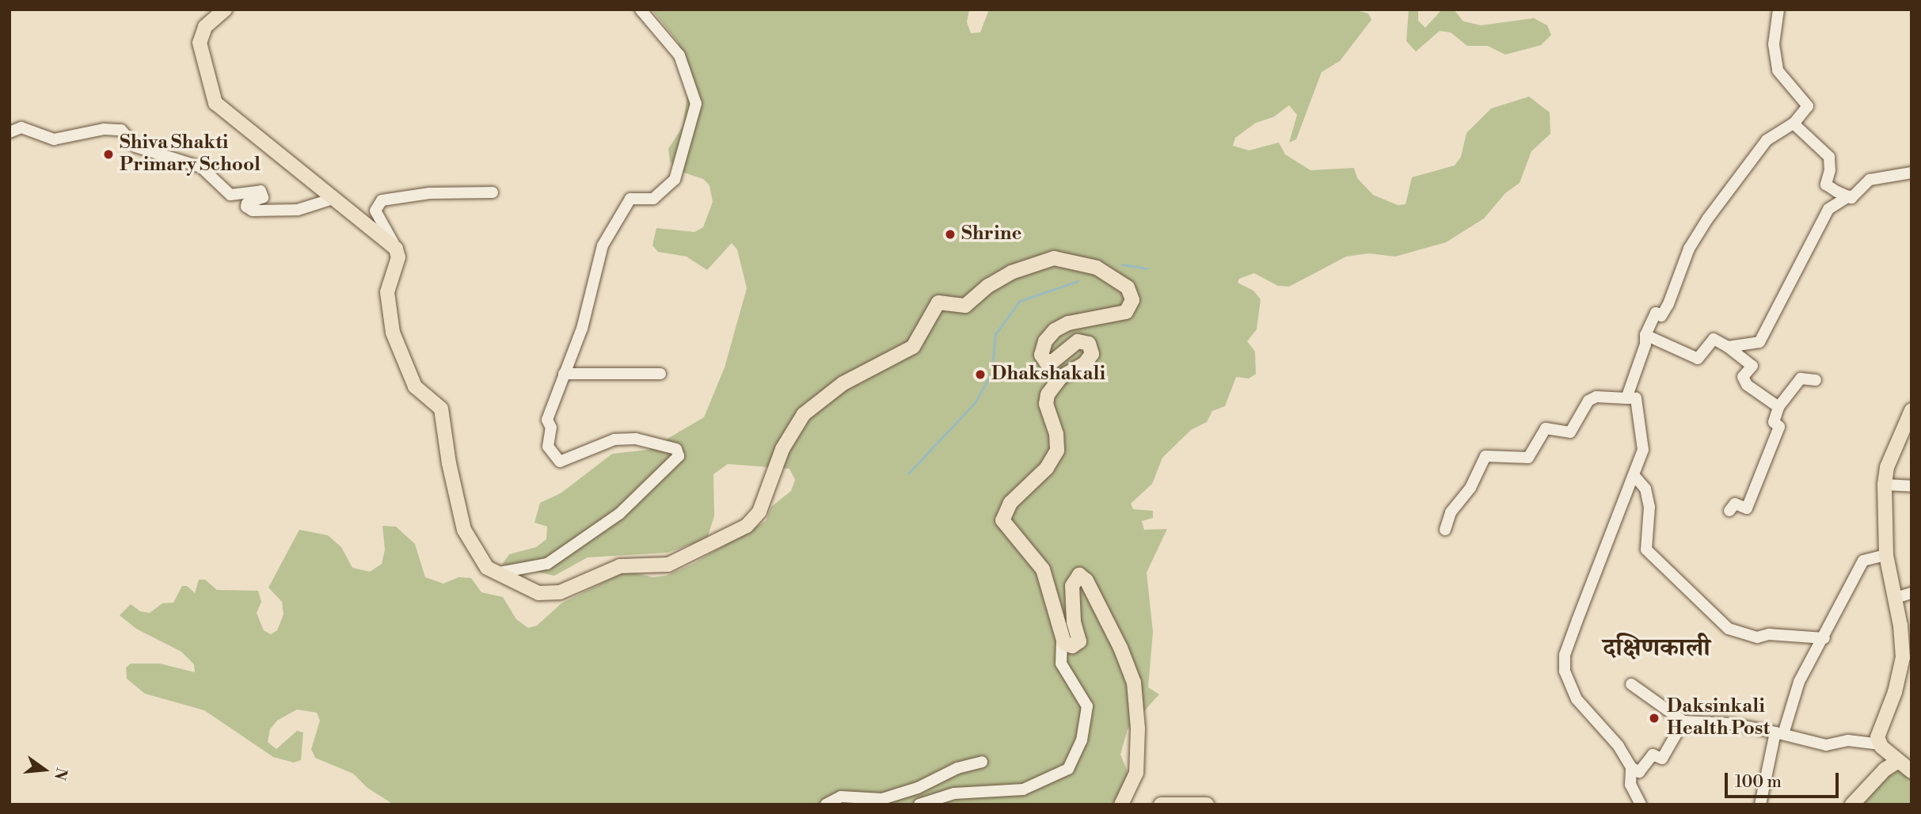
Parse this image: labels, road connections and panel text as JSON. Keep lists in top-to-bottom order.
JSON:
{
  "districts": ["दक्षि‍णकाली"],
  "places": [
    "Shiva Shakti Primary School",
    "Shrine",
    "Dhakshakali",
    "Daksinkali Health Post"
  ],
  "scale_bar": "100 m",
  "north": "right"
}
